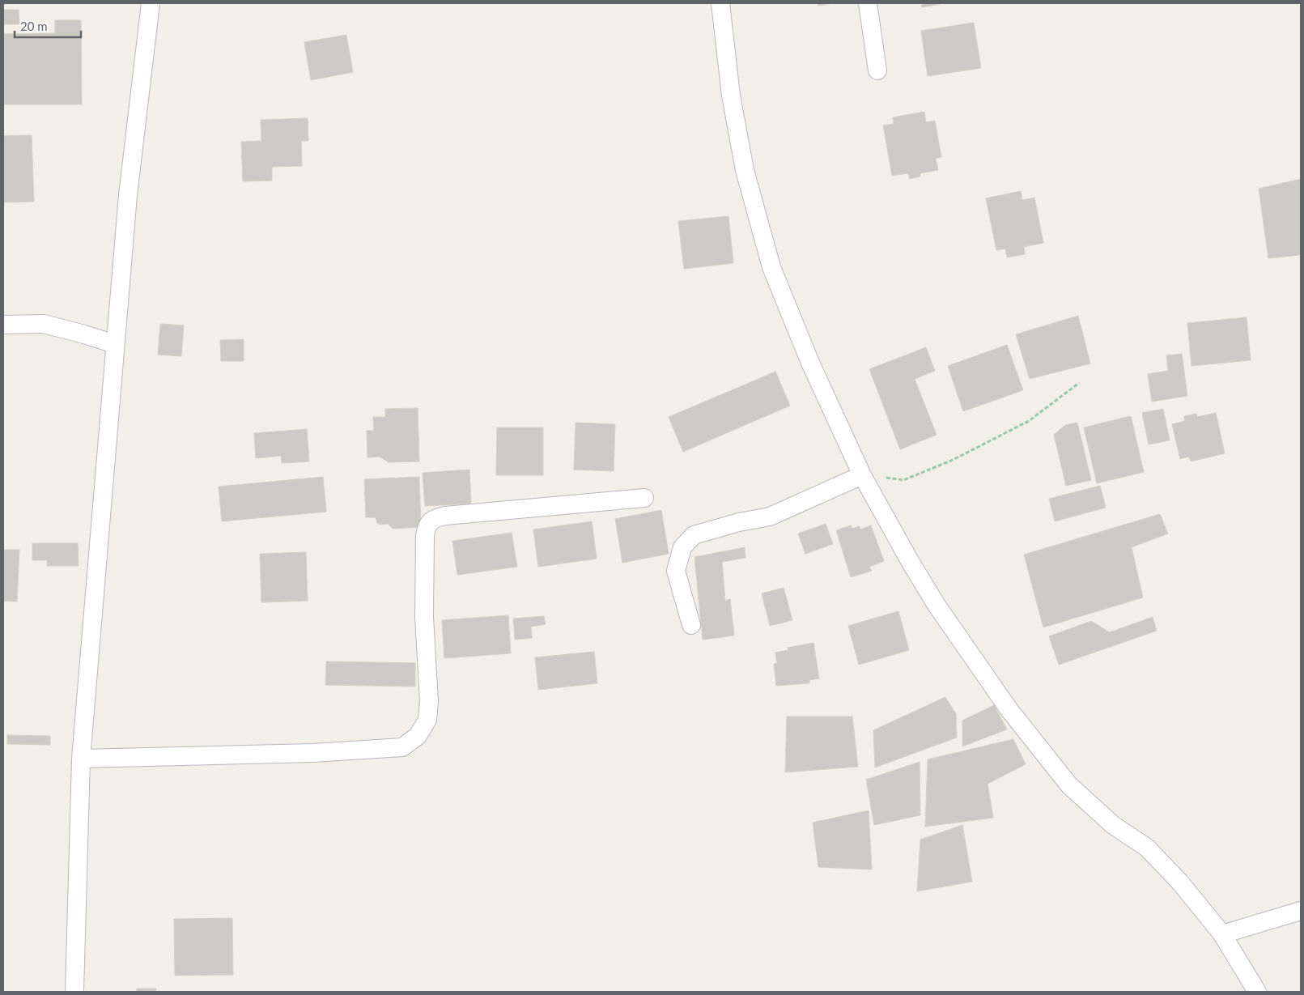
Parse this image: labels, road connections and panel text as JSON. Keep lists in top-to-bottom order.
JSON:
{
  "scale_bar": "20 m"
}
